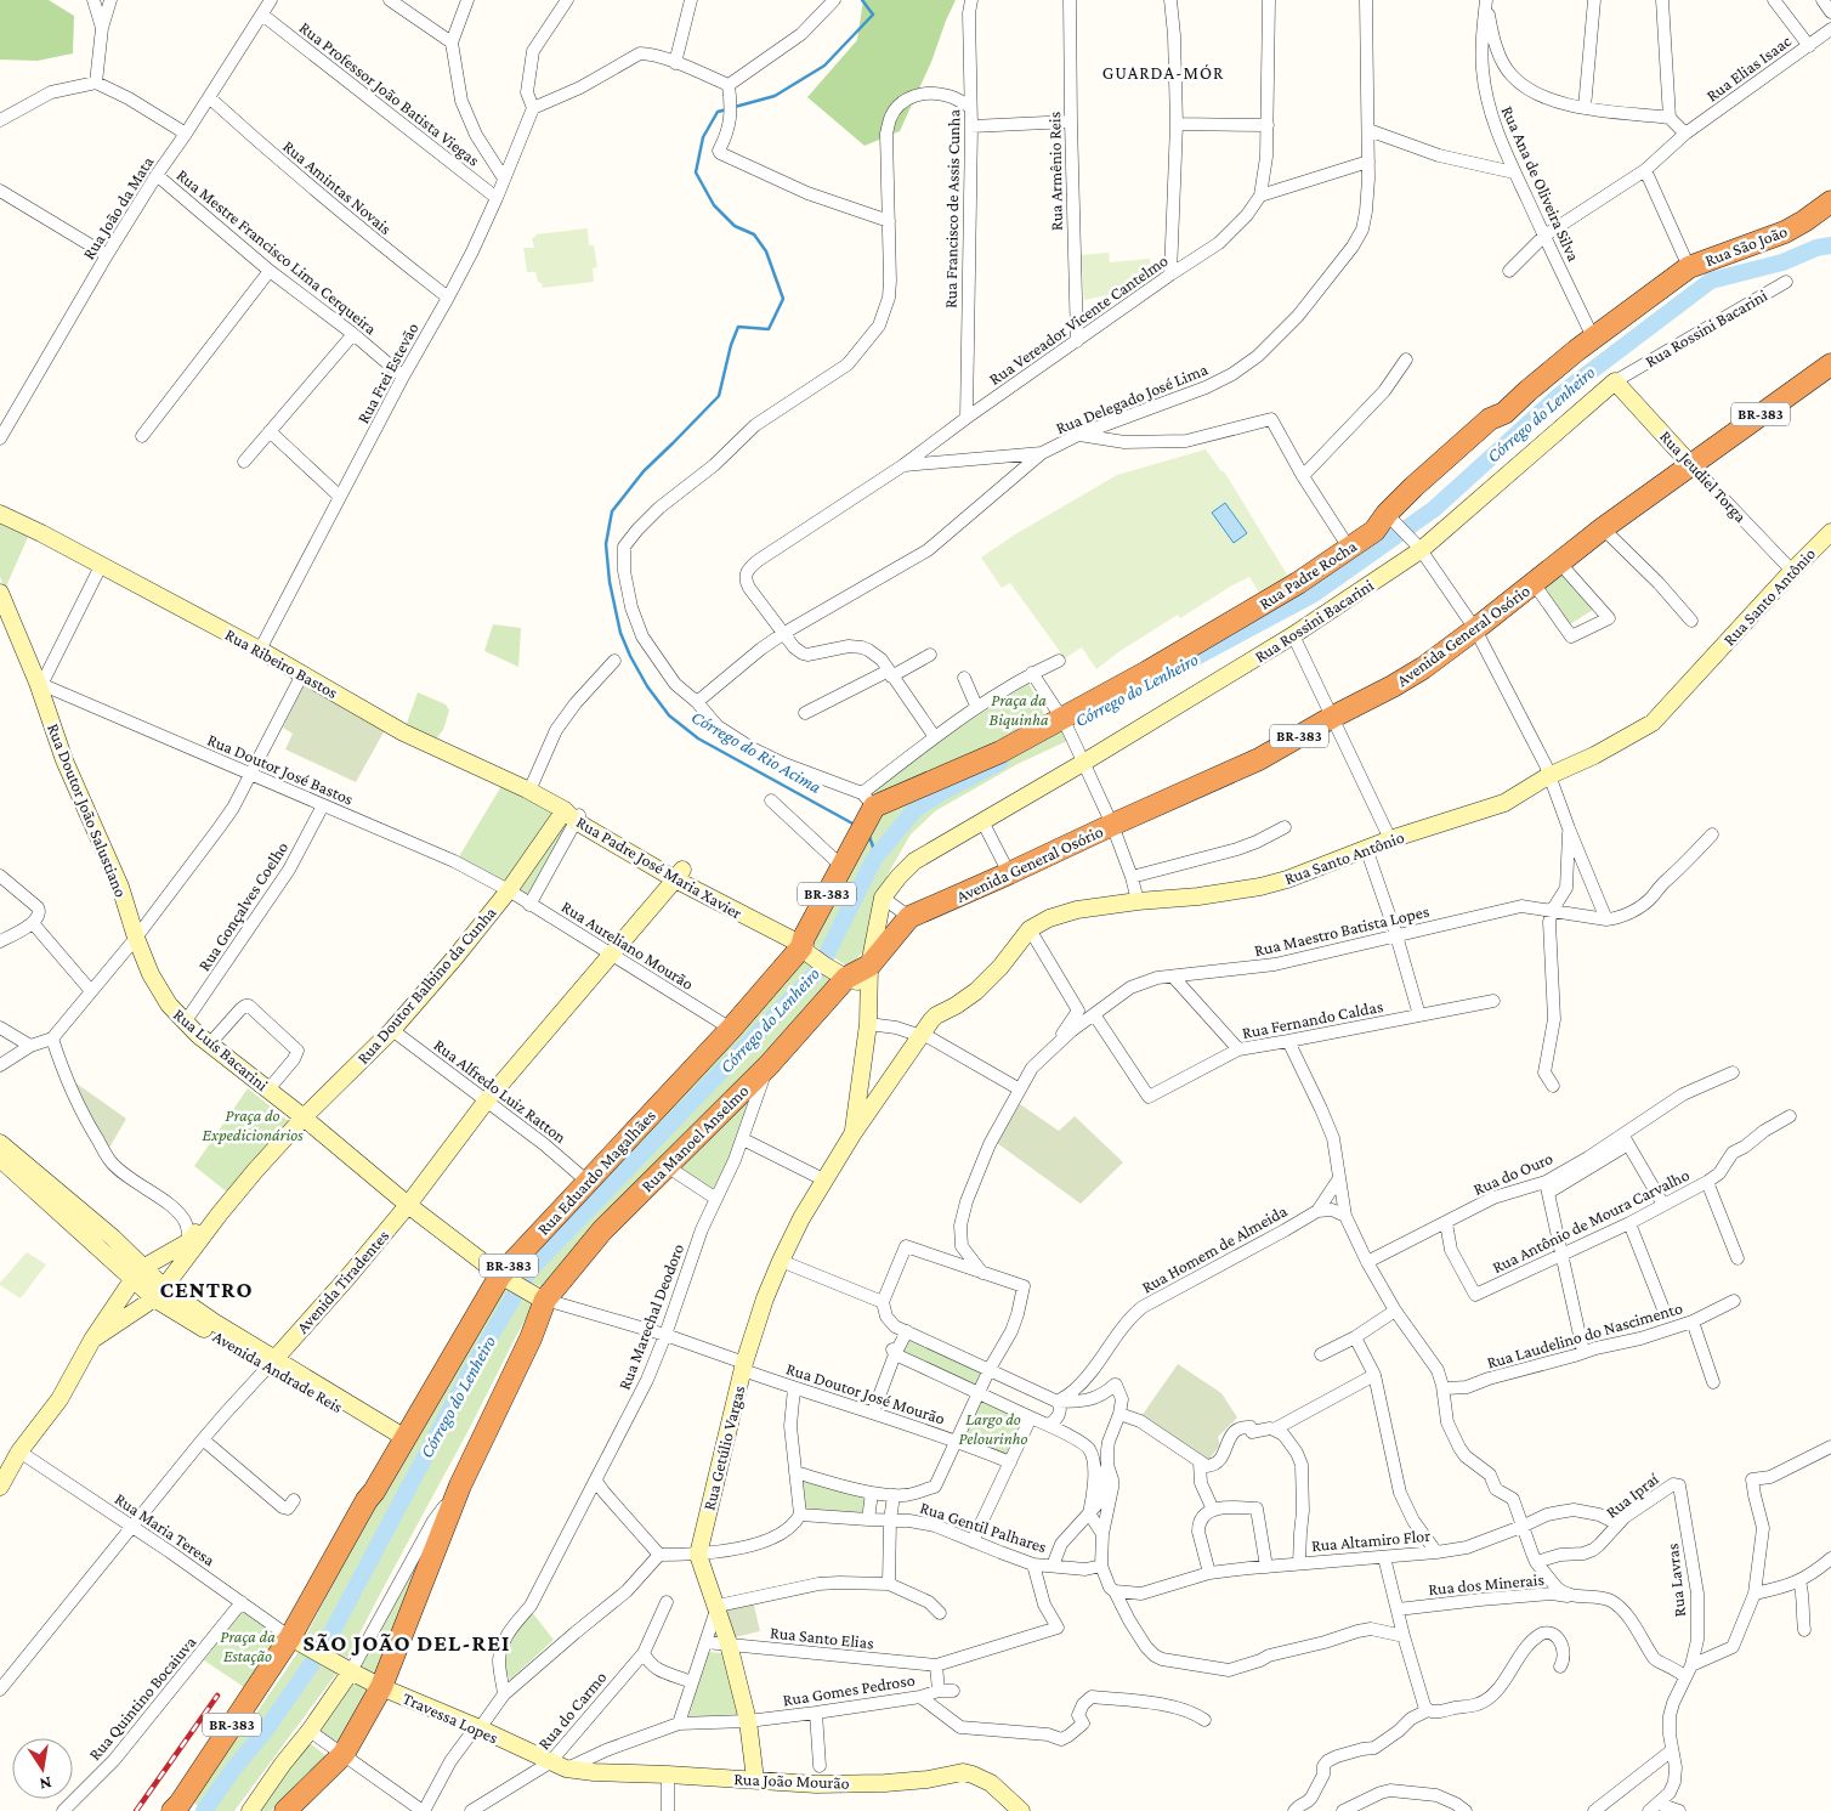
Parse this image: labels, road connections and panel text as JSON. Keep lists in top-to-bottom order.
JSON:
{
  "streets": {
    "highway": [
      "Rua São João",
      "BR-383",
      "Rua Padre Rocha",
      "Avenida General Osório",
      "Rua Manoel Anselmo",
      "Rua Eduardo Magalhães"
    ],
    "street": [
      "Rua Elias Isaac",
      "Rua Professor João Batista Viegas",
      "Rua Armênio Reis",
      "Rua Ana de Oliveira Silva",
      "Rua Amintas Novais",
      "Rua João da Mata",
      "Rua Francisco de Assis Cunha",
      "Rua Mestre Francisco Lima Cerqueira",
      "Rua Vereador Vicente Cantelmo",
      "Rua Rossini Bacarini",
      "Rua Frei Estevão",
      "Rua Delegado José Lima",
      "Rua Jeudiel Torga",
      "Rua Santo Antônio",
      "Rua Ribeiro Bastos",
      "Rua Doutor José Bastos",
      "Rua Doutor João Salustiano",
      "Rua Padre José Maria Xavier",
      "Rua Gonçalves Coelho",
      "Rua Maestro Batista Lopes",
      "Rua Aureliano Mourão",
      "Rua Doutor Balbino da Cunha",
      "Rua Fernando Caldas",
      "Rua Luís Bacarini",
      "Rua Alfredo Luiz Ratton",
      "Rua do Ouro",
      "Rua Antônio de Moura Carvalho",
      "Rua Homem de Almeida",
      "Avenida Tiradentes",
      "Rua Marechal Deodoro",
      "Rua Laudelino do Nascimento",
      "Avenida Andrade Reis",
      "Rua Doutor José Mourão",
      "Rua Getúlio Vargas",
      "Rua Ipraí",
      "Rua Gentil Palhares",
      "Rua Maria Teresa",
      "Rua Altamiro Flor",
      "Rua Lavras",
      "Rua dos Minerais",
      "Rua Santo Elias",
      "Rua Gomes Pedroso",
      "Rua Quintino Bocaiuva",
      "Rua do Carmo",
      "Travessa Lopes",
      "Rua João Mourão"
    ]
  },
  "crossings": [
    ["Rua Elias Isaac", "Rua Ana de Oliveira Silva"],
    ["Rua Professor João Batista Viegas", "Rua João da Mata"],
    ["Rua Professor João Batista Viegas", "Rua Frei Estevão"],
    ["Rua Armênio Reis", "Rua Vereador Vicente Cantelmo"],
    ["Rua Ana de Oliveira Silva", "Rua Padre Rocha"],
    ["Rua Amintas Novais", "Rua João da Mata"],
    ["Rua Amintas Novais", "Rua Frei Estevão"],
    ["Rua João da Mata", "Rua Mestre Francisco Lima Cerqueira"],
    ["Rua Francisco de Assis Cunha", "Rua Vereador Vicente Cantelmo"],
    ["Rua São João", "Rua Padre Rocha"],
    ["Rua Mestre Francisco Lima Cerqueira", "Rua Frei Estevão"],
    ["Rua Vereador Vicente Cantelmo", "Rua Delegado José Lima"],
    ["Rua Rossini Bacarini", "Rua Jeudiel Torga"],
    ["Rua Rossini Bacarini", "Rua Santo Antônio"],
    ["Rua Rossini Bacarini", "Avenida General Osório"],
    ["Rua Rossini Bacarini", "Rua Padre José Maria Xavier"],
    ["Rua Rossini Bacarini", "Rua Getúlio Vargas"],
    ["Rua Frei Estevão", "Rua Ribeiro Bastos"],
    ["BR-383", "Rua Padre Rocha"],
    ["BR-383", "Rua Padre José Maria Xavier"],
    ["BR-383", "Rua Luís Bacarini"],
    ["BR-383", "Rua Manoel Anselmo"],
    ["BR-383", "Rua Eduardo Magalhães"],
    ["BR-383", "Rua Doutor José Mourão"],
    ["BR-383", "Rua Maria Teresa"],
    ["BR-383", "Travessa Lopes"],
    ["Rua Jeudiel Torga", "Rua Santo Antônio"],
    ["Rua Jeudiel Torga", "Avenida General Osório"],
    ["Rua Santo Antônio", "Rua Getúlio Vargas"],
    ["Avenida General Osório", "Rua Padre José Maria Xavier"],
    ["Avenida General Osório", "Rua Manoel Anselmo"],
    ["Rua Ribeiro Bastos", "Rua Padre José Maria Xavier"],
    ["Rua Ribeiro Bastos", "Rua Doutor Balbino da Cunha"],
    ["Rua Doutor José Bastos", "Rua Doutor João Salustiano"],
    ["Rua Doutor José Bastos", "Rua Gonçalves Coelho"],
    ["Rua Doutor José Bastos", "Rua Aureliano Mourão"],
    ["Rua Doutor José Bastos", "Rua Doutor Balbino da Cunha"],
    ["Rua Doutor João Salustiano", "Rua Luís Bacarini"],
    ["Rua Padre José Maria Xavier", "Rua Doutor Balbino da Cunha"],
    ["Rua Padre José Maria Xavier", "Rua Manoel Anselmo"],
    ["Rua Padre José Maria Xavier", "Rua Eduardo Magalhães"],
    ["Rua Padre José Maria Xavier", "Avenida Tiradentes"],
    ["Rua Gonçalves Coelho", "Rua Luís Bacarini"],
    ["Rua Maestro Batista Lopes", "Rua Fernando Caldas"],
    ["Rua Aureliano Mourão", "Rua Doutor Balbino da Cunha"],
    ["Rua Aureliano Mourão", "Rua Eduardo Magalhães"],
    ["Rua Aureliano Mourão", "Avenida Tiradentes"],
    ["Rua Doutor Balbino da Cunha", "Rua Luís Bacarini"],
    ["Rua Doutor Balbino da Cunha", "Rua Alfredo Luiz Ratton"],
    ["Rua Luís Bacarini", "Rua Manoel Anselmo"],
    ["Rua Luís Bacarini", "Rua Eduardo Magalhães"],
    ["Rua Luís Bacarini", "Avenida Tiradentes"],
    ["Rua Luís Bacarini", "Rua Doutor José Mourão"],
    ["Rua Alfredo Luiz Ratton", "Rua Eduardo Magalhães"],
    ["Rua Alfredo Luiz Ratton", "Avenida Tiradentes"],
    ["Rua Manoel Anselmo", "Rua Marechal Deodoro"],
    ["Rua Manoel Anselmo", "Rua Doutor José Mourão"],
    ["Rua Eduardo Magalhães", "Avenida Andrade Reis"],
    ["Rua Eduardo Magalhães", "Rua Maria Teresa"],
    ["Rua Eduardo Magalhães", "Travessa Lopes"],
    ["Rua do Ouro", "Rua Antônio de Moura Carvalho"],
    ["Avenida Tiradentes", "Avenida Andrade Reis"],
    ["Avenida Tiradentes", "Rua Maria Teresa"],
    ["Rua Marechal Deodoro", "Rua Doutor José Mourão"],
    ["Rua Doutor José Mourão", "Rua Getúlio Vargas"],
    ["Rua Ipraí", "Rua Altamiro Flor"],
    ["Rua Ipraí", "Rua Lavras"],
    ["Rua Maria Teresa", "Rua Quintino Bocaiuva"],
    ["Rua Maria Teresa", "Travessa Lopes"],
    ["Rua Lavras", "Rua dos Minerais"],
    ["Rua Gomes Pedroso", "Rua do Carmo"],
    ["Rua Gomes Pedroso", "Travessa Lopes"],
    ["Rua Gomes Pedroso", "Rua João Mourão"],
    ["Rua do Carmo", "Travessa Lopes"],
    ["Rua do Carmo", "Rua João Mourão"],
    ["Travessa Lopes", "Rua João Mourão"]
  ],
  "districts": ["GUARDA-MÓR", "CENTRO", "SÃO JOÃO DEL-REI"],
  "water": ["Córrego do Lenheiro", "Córrego do Rio Acima"],
  "parks": [
    "Praça da Biquinha",
    "Praça do Expedicionários",
    "Largo do Pelourinho",
    "Praça da Estação"
  ],
  "north": "bottom"
}
